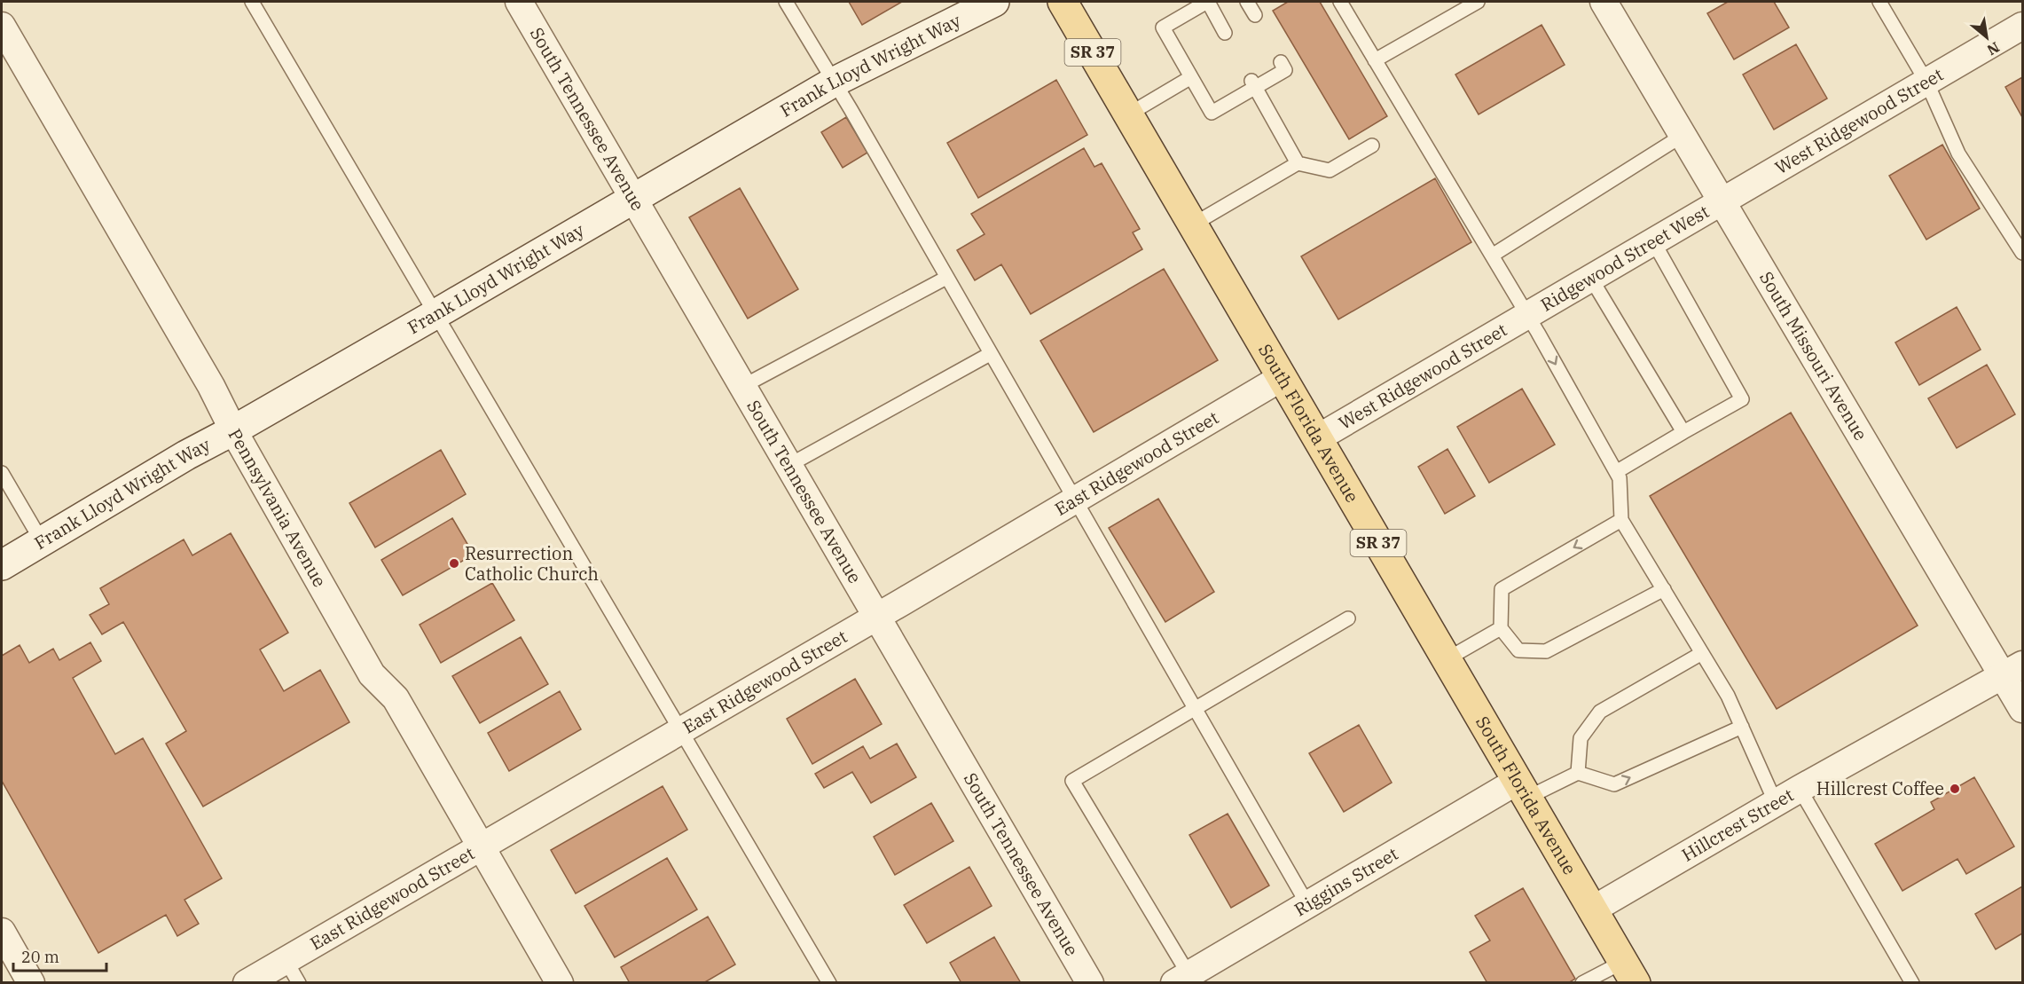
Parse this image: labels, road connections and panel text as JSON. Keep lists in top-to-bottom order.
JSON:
{
  "streets": {
    "main road": ["SR 37", "South Florida Avenue"],
    "street": [
      "Frank Lloyd Wright Way",
      "South Tennessee Avenue",
      "West Ridgewood Street",
      "Ridgewood Street West",
      "South Missouri Avenue",
      "East Ridgewood Street",
      "Pennsylvania Avenue",
      "Hillcrest Street",
      "Riggins Street"
    ]
  },
  "crossings": [
    ["Frank Lloyd Wright Way", "South Tennessee Avenue"],
    ["Frank Lloyd Wright Way", "Pennsylvania Avenue"],
    ["South Tennessee Avenue", "East Ridgewood Street"],
    ["West Ridgewood Street", "Ridgewood Street West"],
    ["West Ridgewood Street", "South Missouri Avenue"],
    ["West Ridgewood Street", "South Florida Avenue"],
    ["Ridgewood Street West", "South Missouri Avenue"],
    ["South Missouri Avenue", "Hillcrest Street"],
    ["South Florida Avenue", "East Ridgewood Street"],
    ["South Florida Avenue", "Hillcrest Street"],
    ["South Florida Avenue", "Riggins Street"],
    ["East Ridgewood Street", "Pennsylvania Avenue"]
  ],
  "places": ["Resurrection Catholic Church", "Hillcrest Coffee"],
  "scale_bar": "20 m",
  "north": "bottom right"
}
